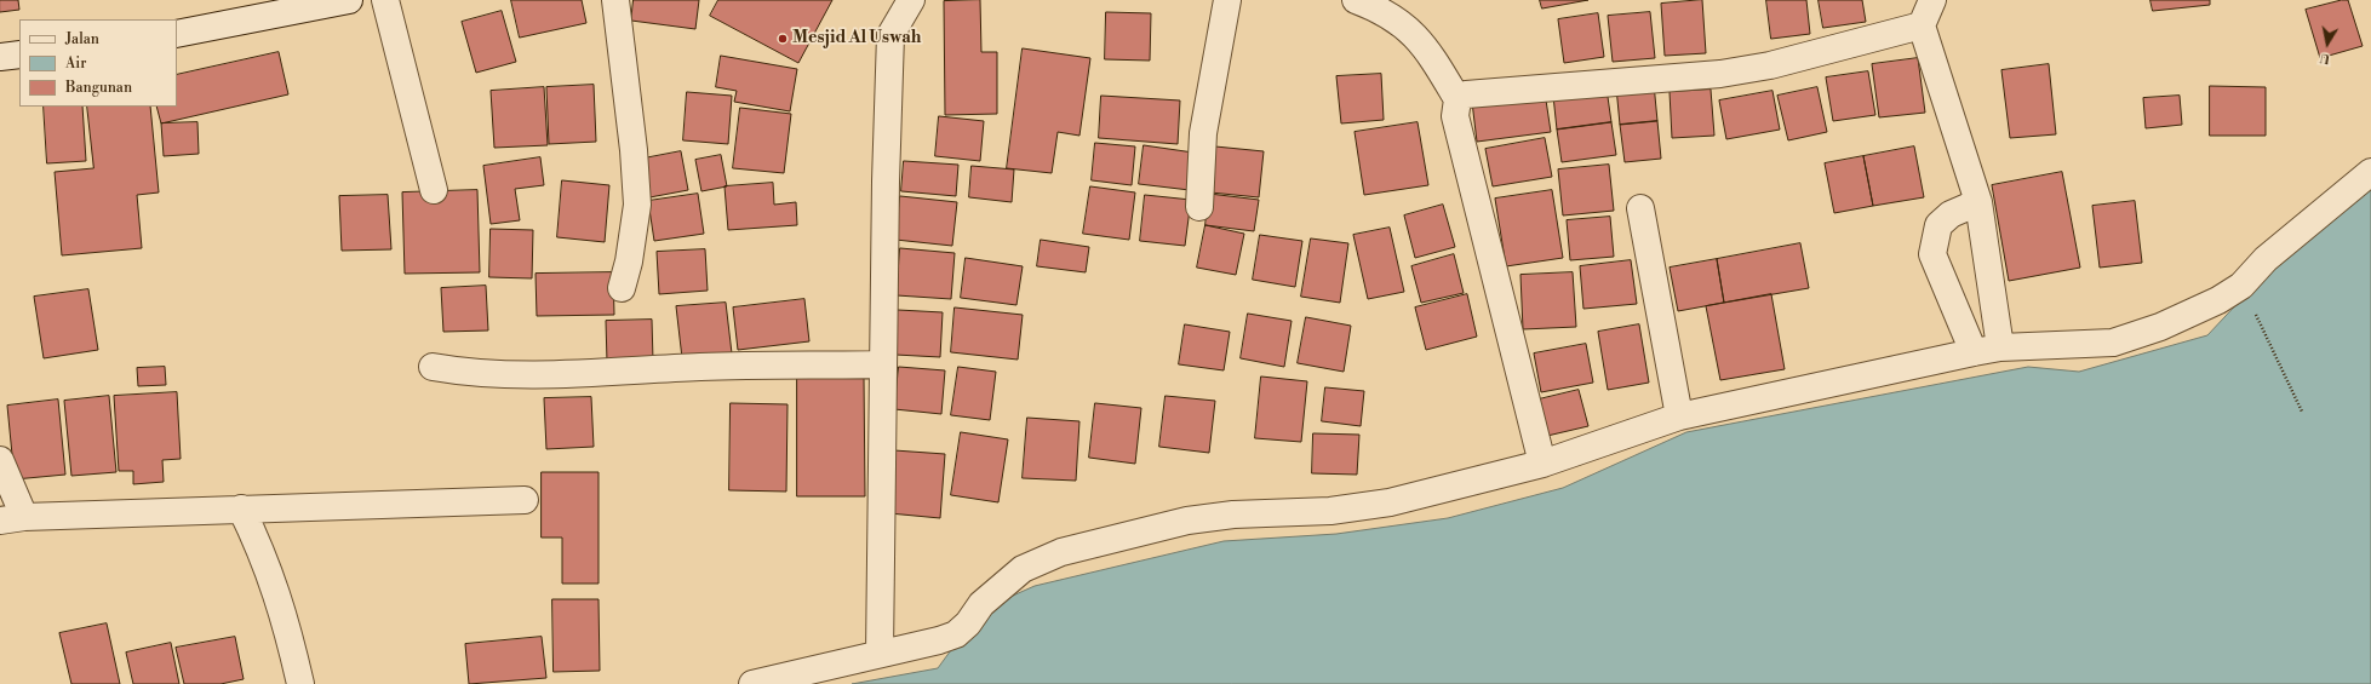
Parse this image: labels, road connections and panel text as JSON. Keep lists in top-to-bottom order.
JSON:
{
  "places": ["Mesjid Al Uswah"],
  "legend": ["Jalan", "Air", "Bangunan"],
  "north": "bottom"
}
